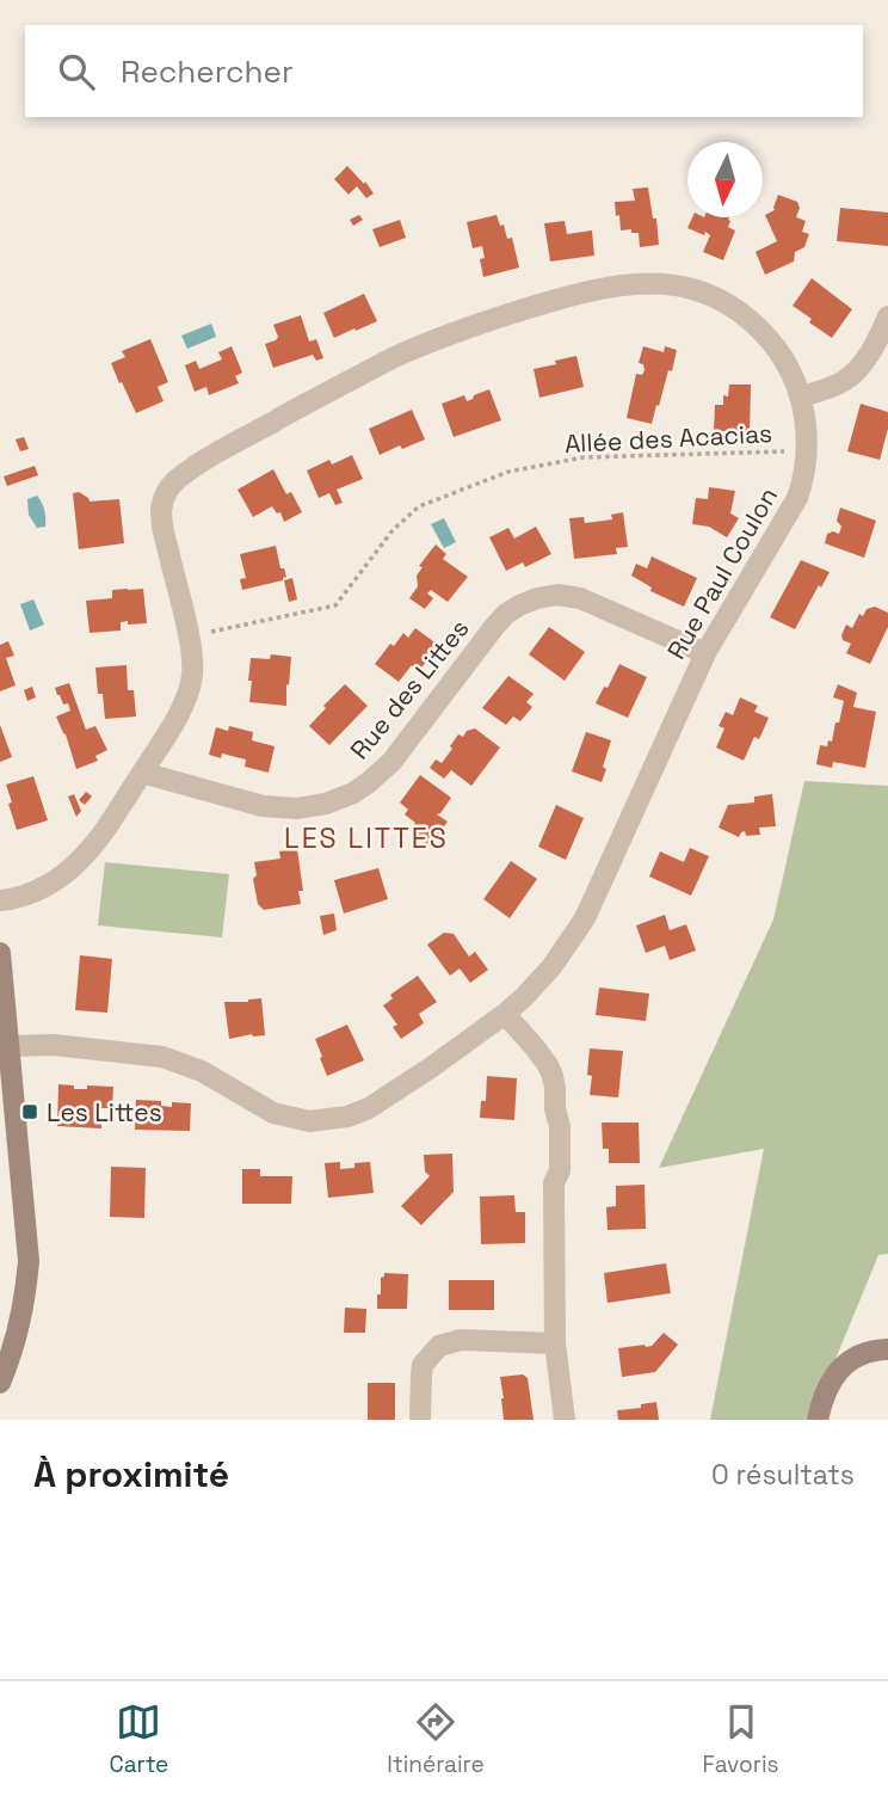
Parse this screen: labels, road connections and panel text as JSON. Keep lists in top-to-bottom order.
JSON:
{
  "streets": {
    "street": ["Rue Paul Coulon", "Rue des Littes"],
    "path": ["Allée des Acacias"]
  },
  "crossings": [
    ["Allée des Acacias", "Rue Paul Coulon"],
    ["Rue Paul Coulon", "Rue des Littes"]
  ],
  "districts": ["LES LITTES"],
  "places": {
    "transit": ["Les Littes"]
  },
  "north": "bottom",
  "page": {
    "search": "Rechercher",
    "heading": ["À proximité", "0 résultats"],
    "nav": ["Carte", "Itinéraire", "Favoris"]
  }
}
